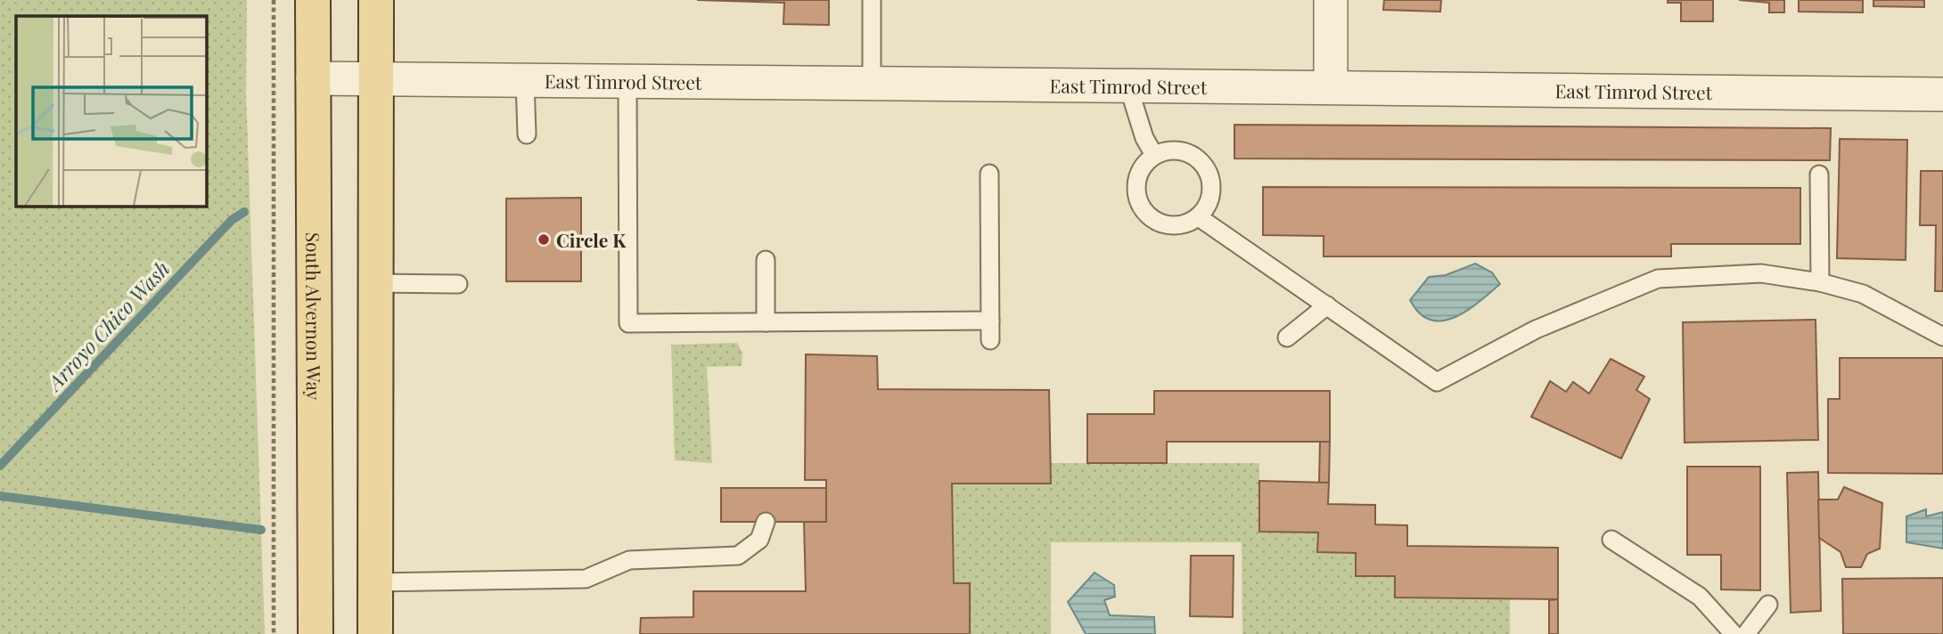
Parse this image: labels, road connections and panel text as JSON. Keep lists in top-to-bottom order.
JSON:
{
  "streets": {
    "main road": ["South Alvernon Way"],
    "street": ["East Timrod Street"]
  },
  "crossings": [
    ["East Timrod Street", "South Alvernon Way"]
  ],
  "water": ["Arroyo Chico Wash"],
  "places": ["Circle K"]
}
